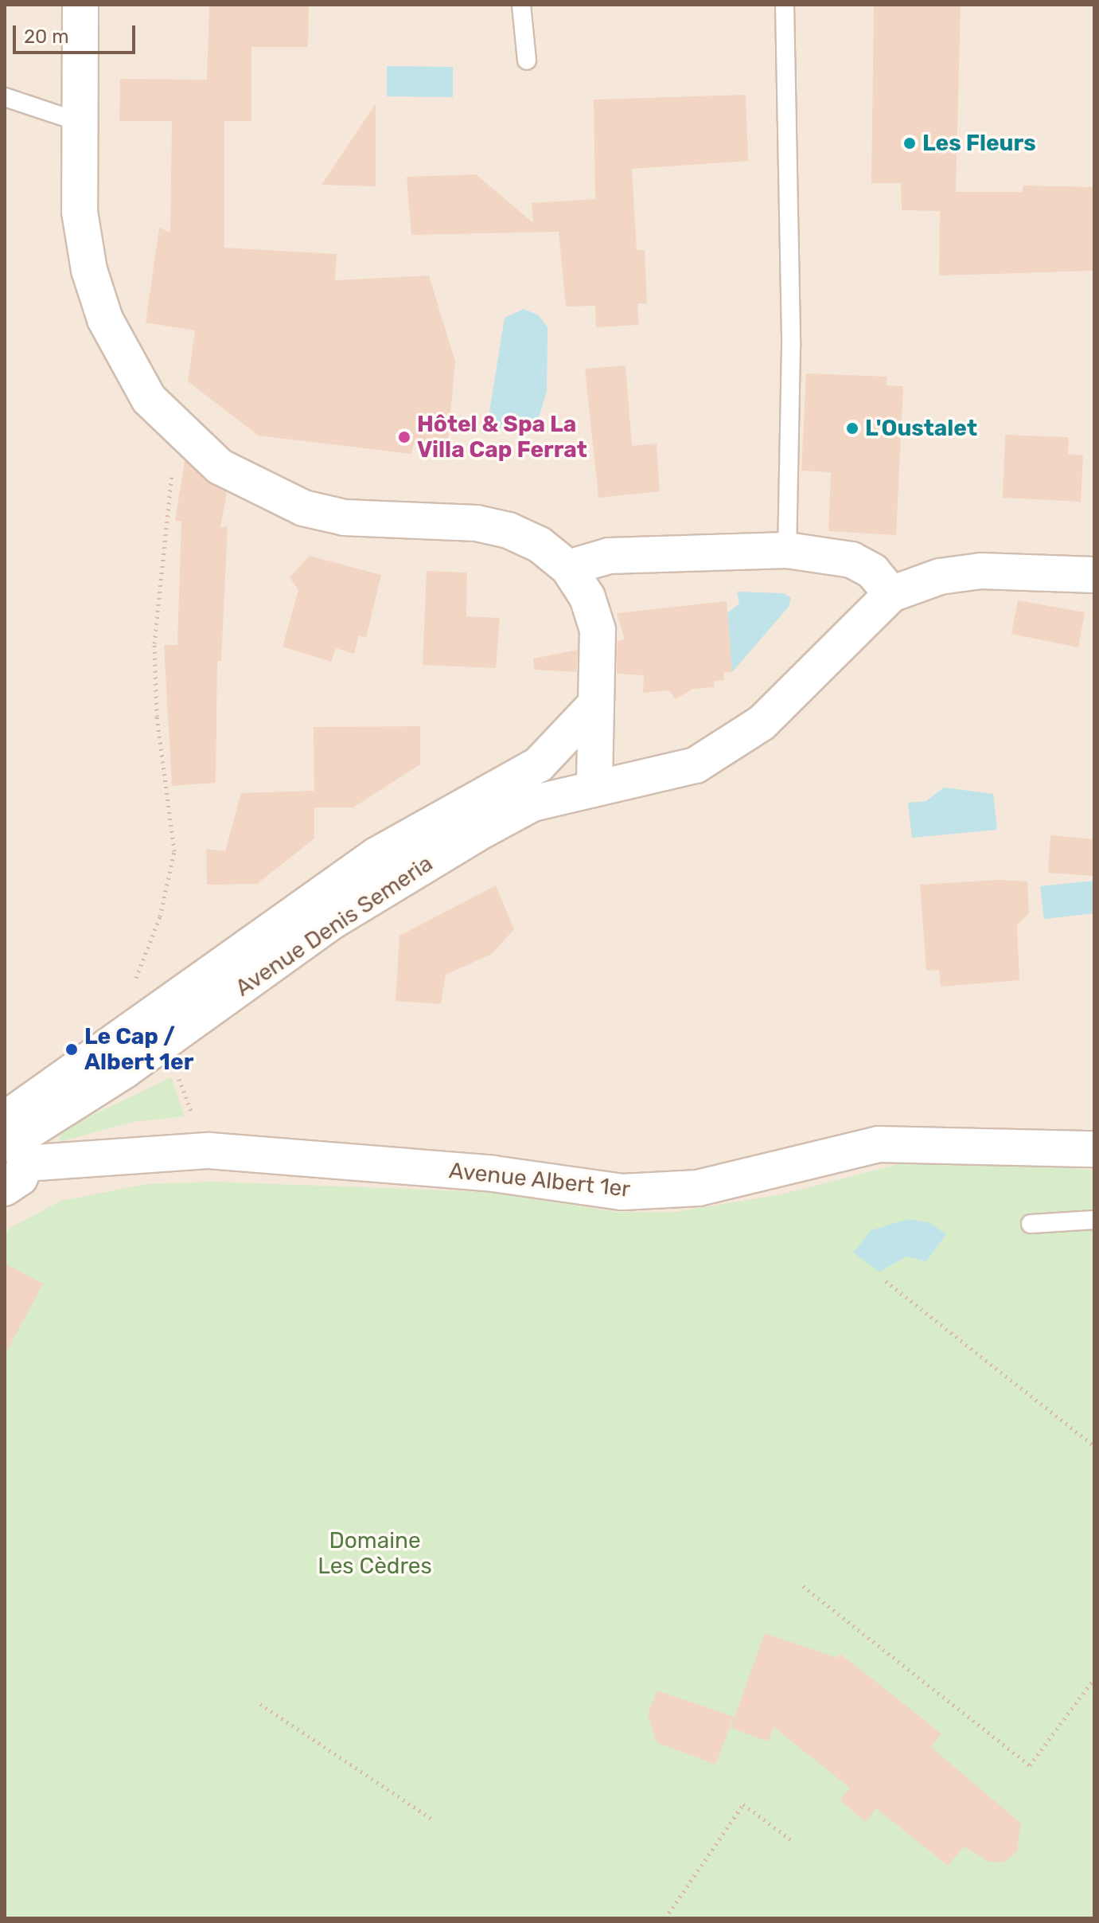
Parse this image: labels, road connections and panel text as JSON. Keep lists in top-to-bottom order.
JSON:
{
  "streets": {
    "main road": ["Avenue Denis Semeria", "Avenue Albert 1er"]
  },
  "crossings": [
    ["Avenue Denis Semeria", "Avenue Albert 1er"]
  ],
  "parks": ["Domaine Les Cèdres"],
  "places": [
    "Les Fleurs",
    "L'Oustalet",
    "Hôtel & Spa La Villa Cap Ferrat",
    "Le Cap / Albert 1er"
  ],
  "scale_bar": "20 m"
}
